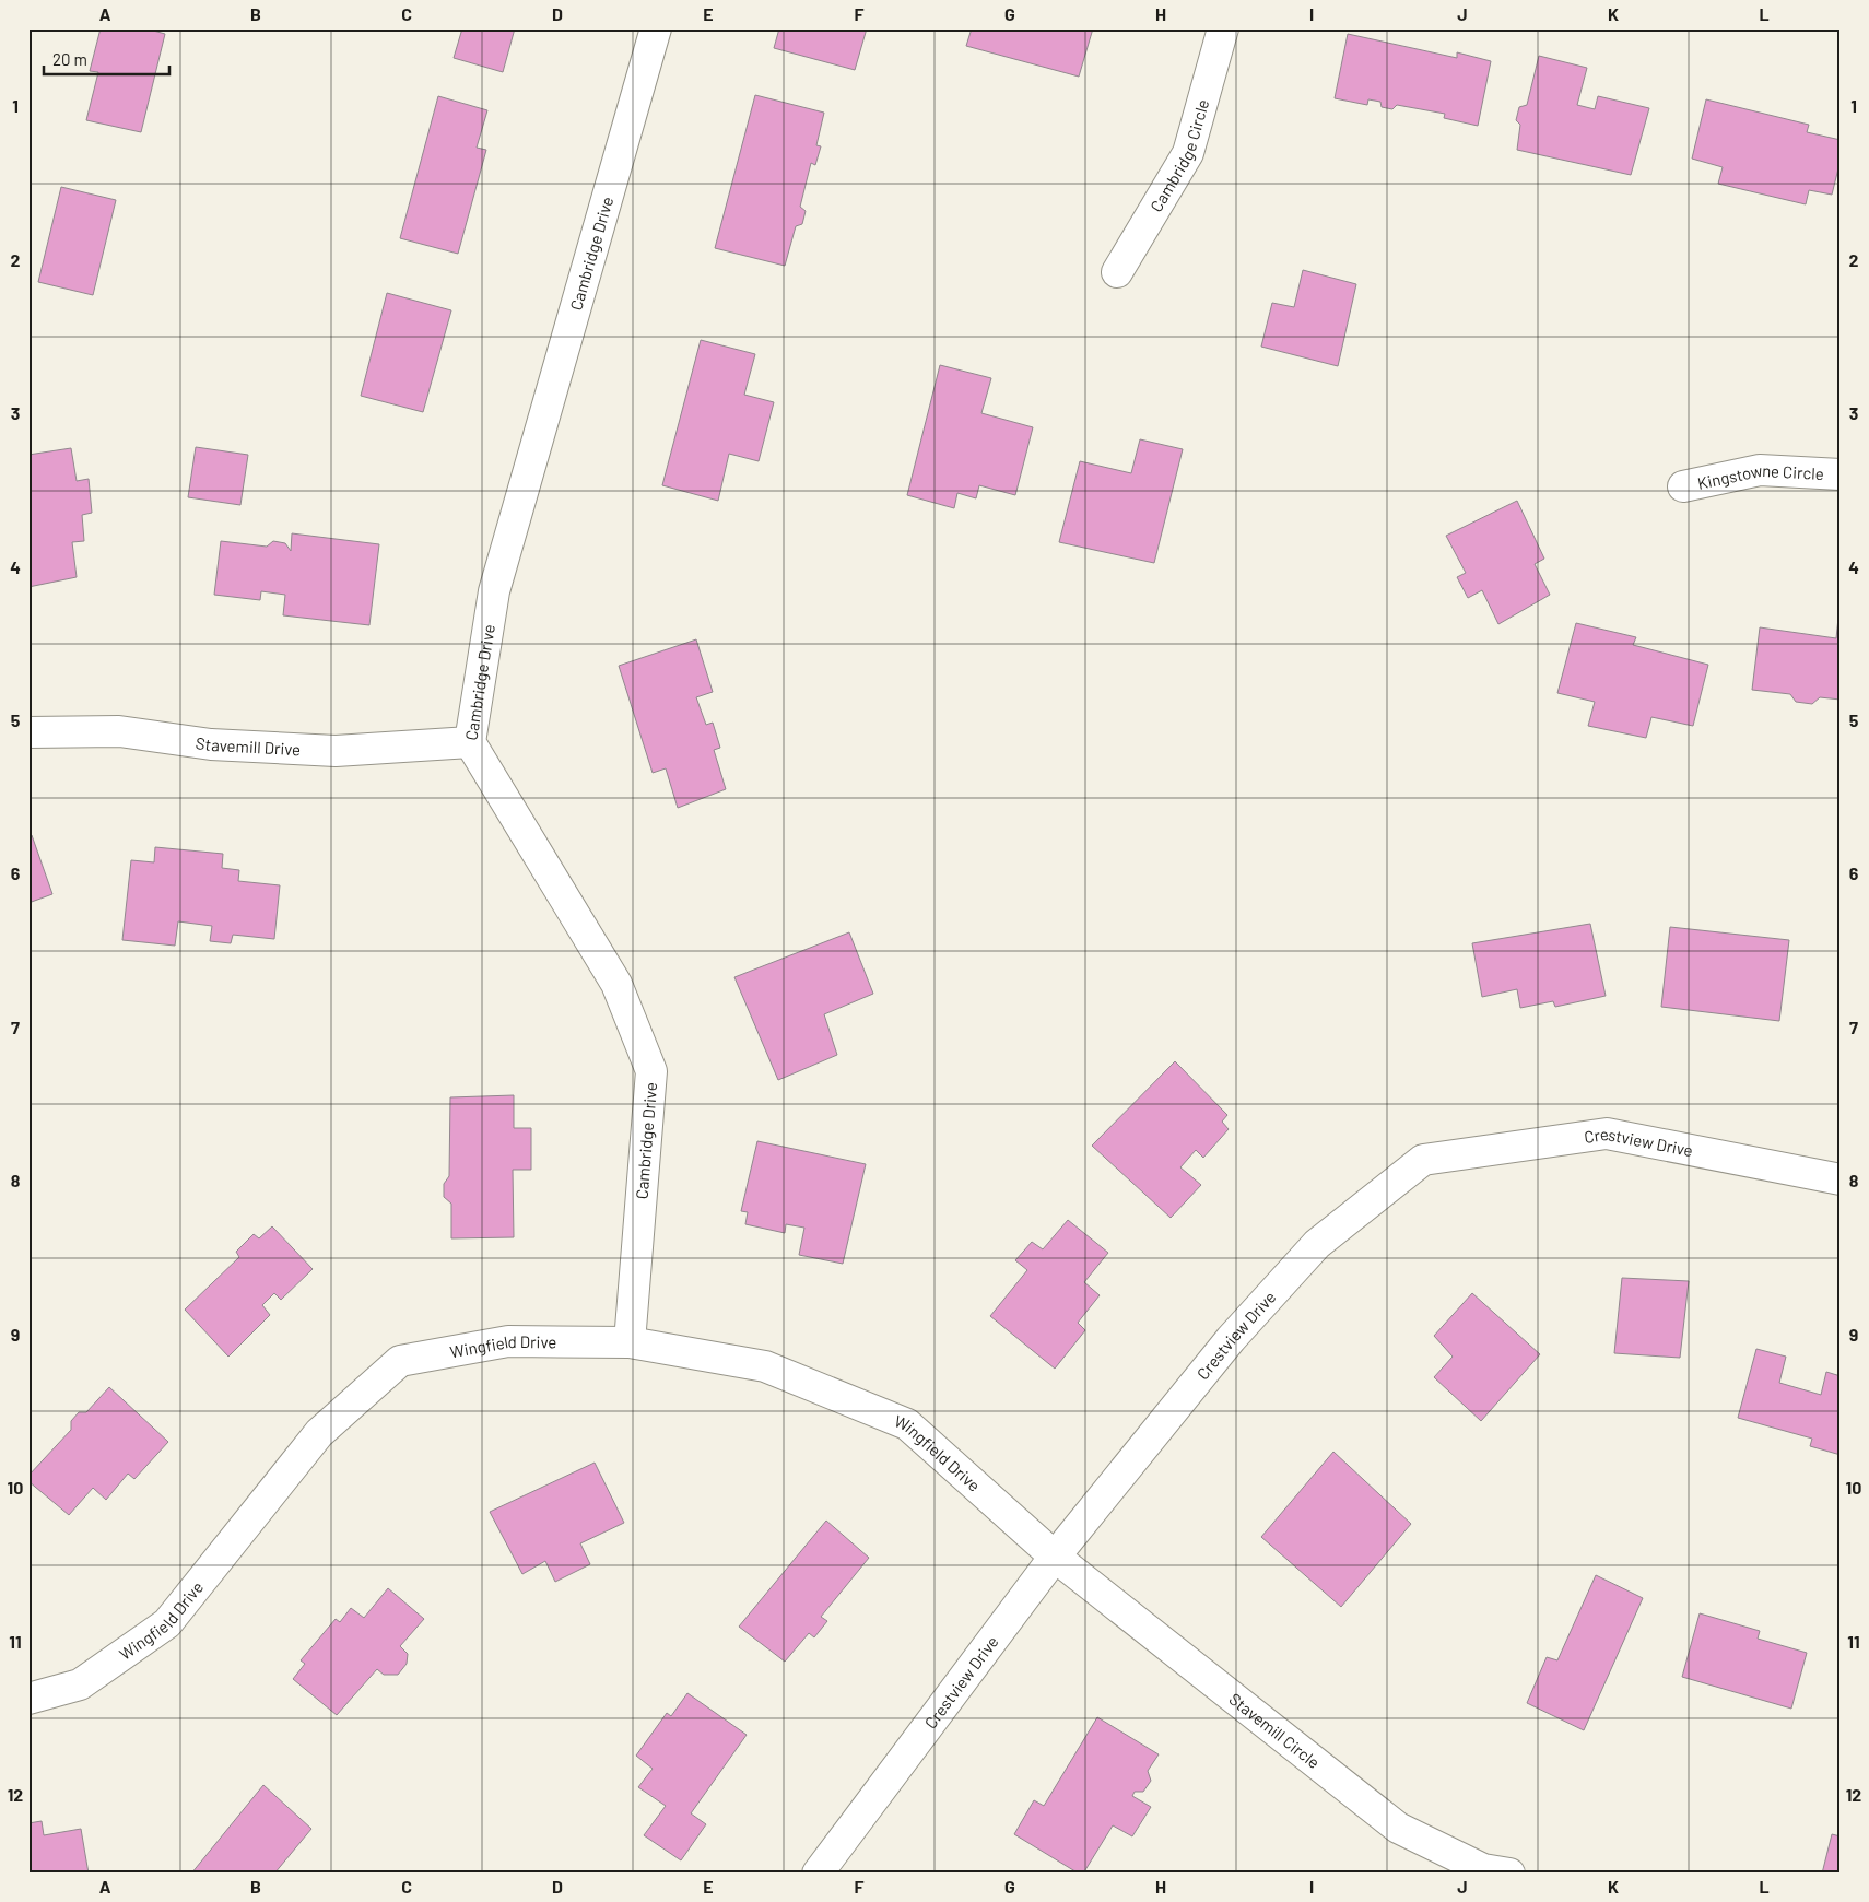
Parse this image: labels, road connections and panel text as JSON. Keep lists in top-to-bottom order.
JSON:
{
  "streets": {
    "street": [
      "Cambridge Circle",
      "Cambridge Drive",
      "Kingstowne Circle",
      "Stavemill Drive",
      "Crestview Drive",
      "Wingfield Drive",
      "Stavemill Circle"
    ]
  },
  "crossings": [
    ["Cambridge Drive", "Stavemill Drive"],
    ["Cambridge Drive", "Wingfield Drive"],
    ["Crestview Drive", "Wingfield Drive"],
    ["Crestview Drive", "Stavemill Circle"],
    ["Wingfield Drive", "Stavemill Circle"]
  ],
  "scale_bar": "20 m",
  "grid": {
    "columns": [
      "A",
      "B",
      "C",
      "D",
      "E",
      "F",
      "G",
      "H",
      "I",
      "J",
      "K",
      "L"
    ],
    "rows": [
      "1",
      "2",
      "3",
      "4",
      "5",
      "6",
      "7",
      "8",
      "9",
      "10",
      "11",
      "12"
    ]
  }
}
